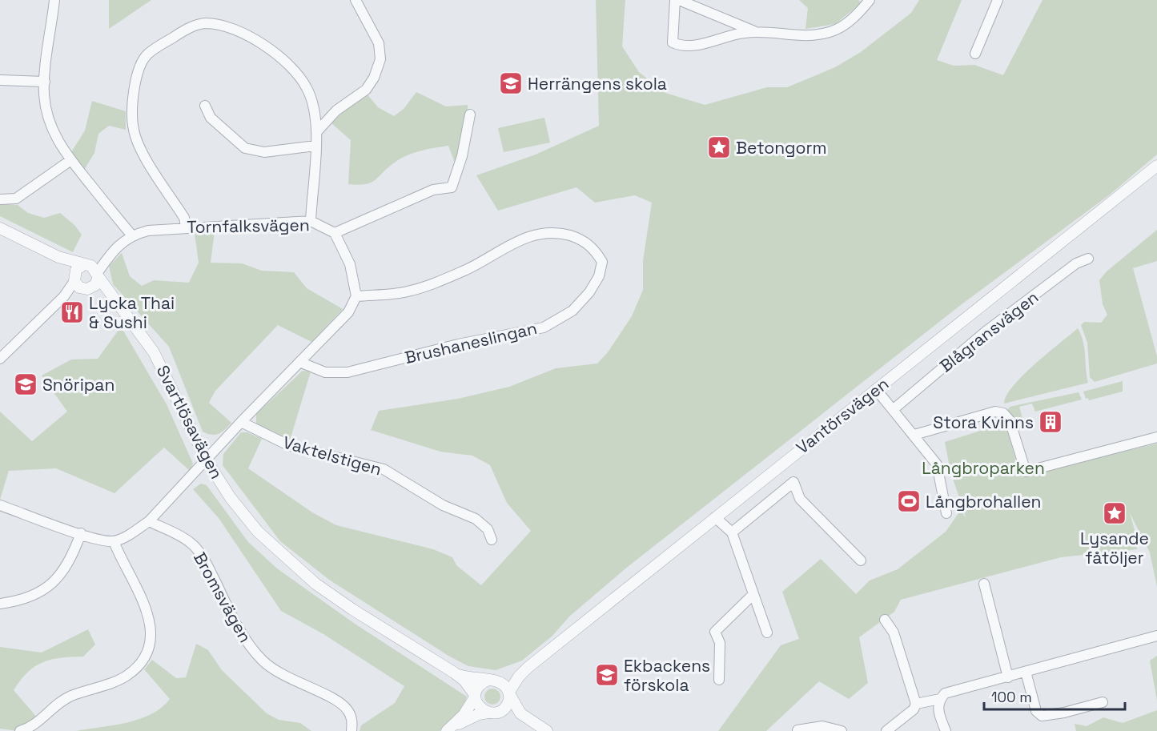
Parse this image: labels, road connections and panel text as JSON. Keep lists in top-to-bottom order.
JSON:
{
  "streets": {
    "street": [
      "Tornfalksvägen",
      "Blågransvägen",
      "Brushaneslingan",
      "Vantörsvägen",
      "Svartlösavägen",
      "Vaktelstigen",
      "Bromsvägen"
    ]
  },
  "crossings": [
    ["Tornfalksvägen", "Brushaneslingan"],
    ["Vantörsvägen", "Svartlösavägen"]
  ],
  "parks": ["Långbroparken"],
  "places": {
    "school or university": ["Herrängens skola", "Snöripan", "Ekbackens förskola"],
    "place": ["Betongorm", "Lysande fåtöljer"],
    "restaurant": ["Lycka Thai & Sushi"],
    "building": ["Stora Kvinns"],
    "sports": ["Långbrohallen"]
  },
  "scale_bar": "100 m"
}
